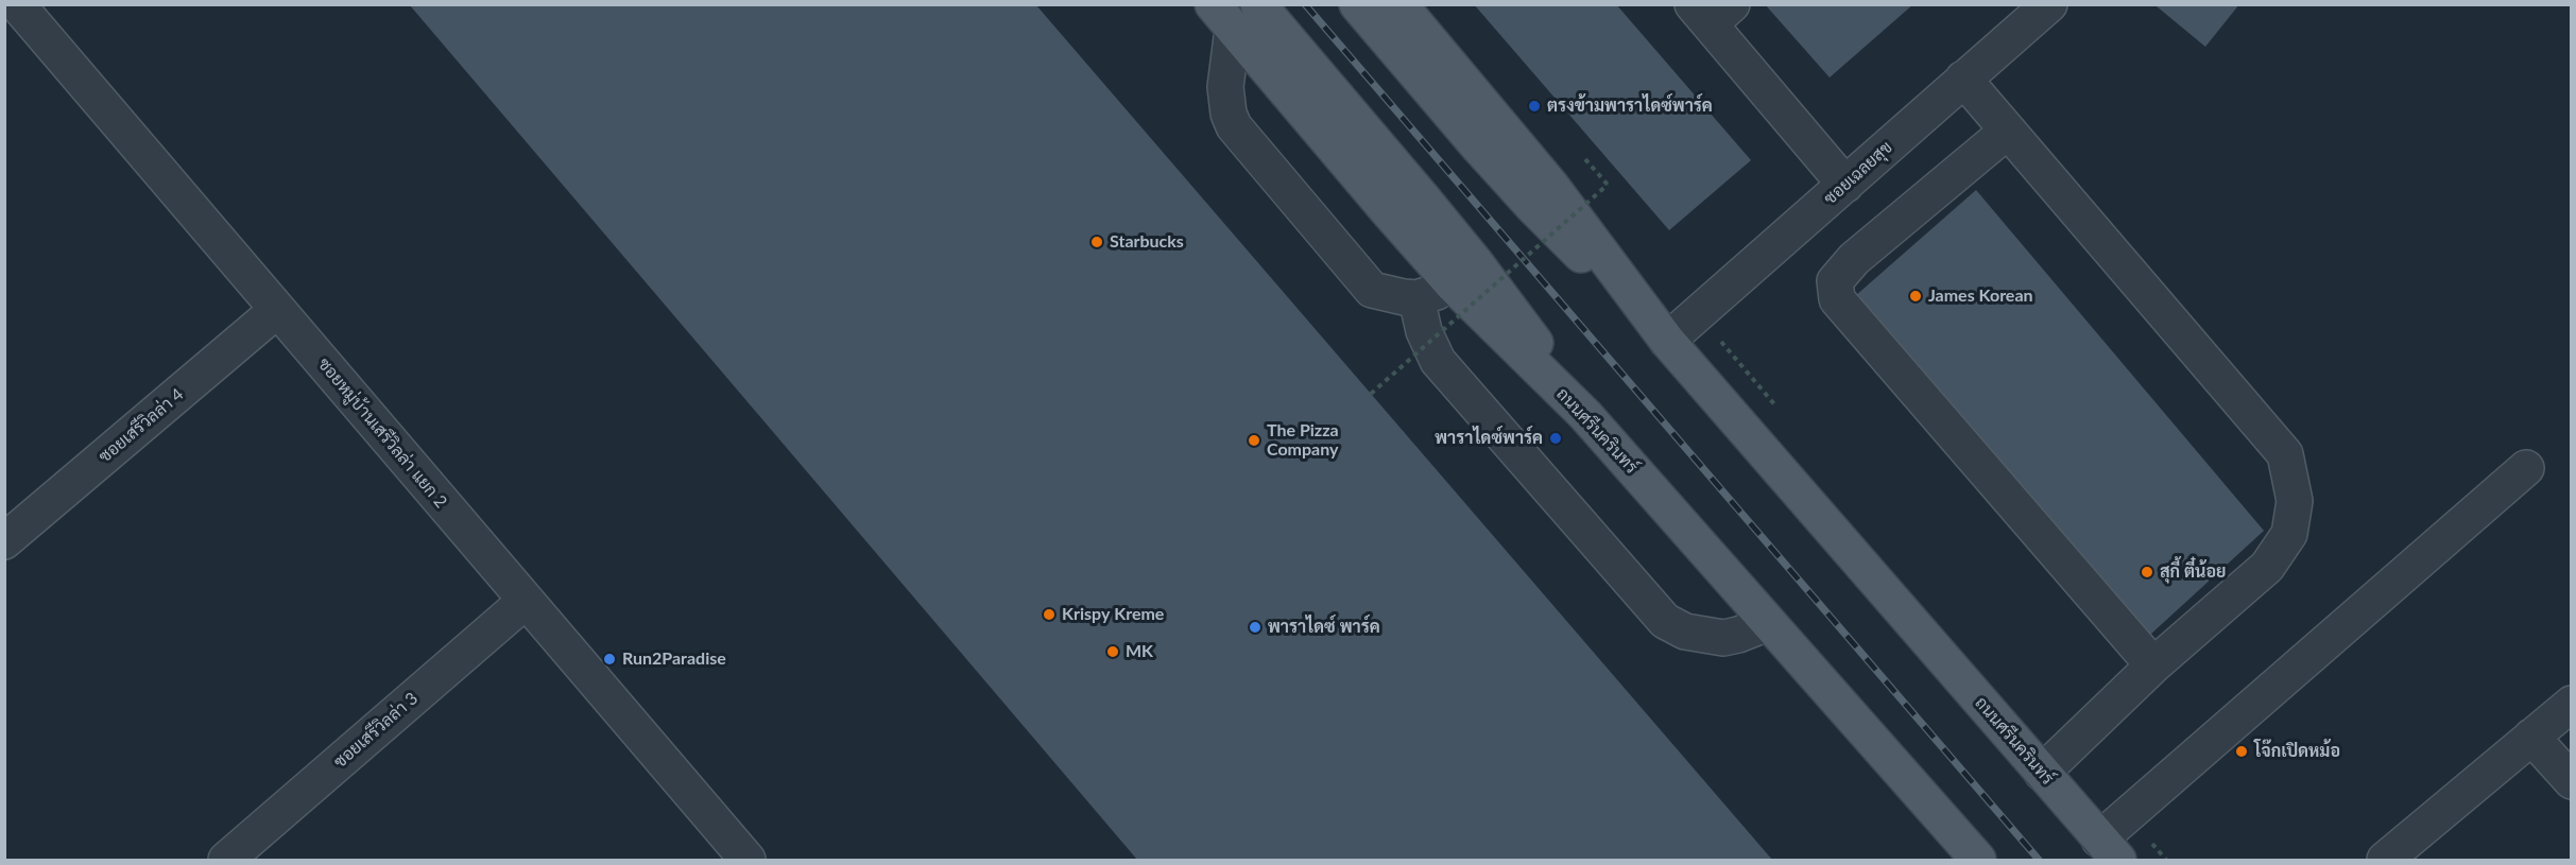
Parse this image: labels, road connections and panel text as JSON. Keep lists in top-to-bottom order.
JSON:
{
  "streets": {
    "main road": ["ถนนศรีนครินทร์"],
    "street": [
      "ซอยเฉลยสุข",
      "ซอยเสรีวิลล่า 4",
      "ซอยหมู่บ้านเสรีวิลล่า แยก 2",
      "ซอยเสรีวิลล่า 3"
    ]
  },
  "crossings": [
    ["ซอยเฉลยสุข", "ถนนศรีนครินทร์"],
    ["ซอยเสรีวิลล่า 4", "ซอยหมู่บ้านเสรีวิลล่า แยก 2"],
    ["ซอยหมู่บ้านเสรีวิลล่า แยก 2", "ซอยเสรีวิลล่า 3"]
  ],
  "places": [
    "ตรงข้ามพาราไดซ์พาร์ค",
    "Starbucks",
    "James Korean",
    "พาราไดซ์พาร์ค",
    "The Pizza Company",
    "สุกี้ ตี๋น้อย",
    "Krispy Kreme",
    "พาราไดซ์ พาร์ค",
    "MK",
    "Run2Paradise",
    "โจ๊กเปิดหม้อ"
  ]
}
